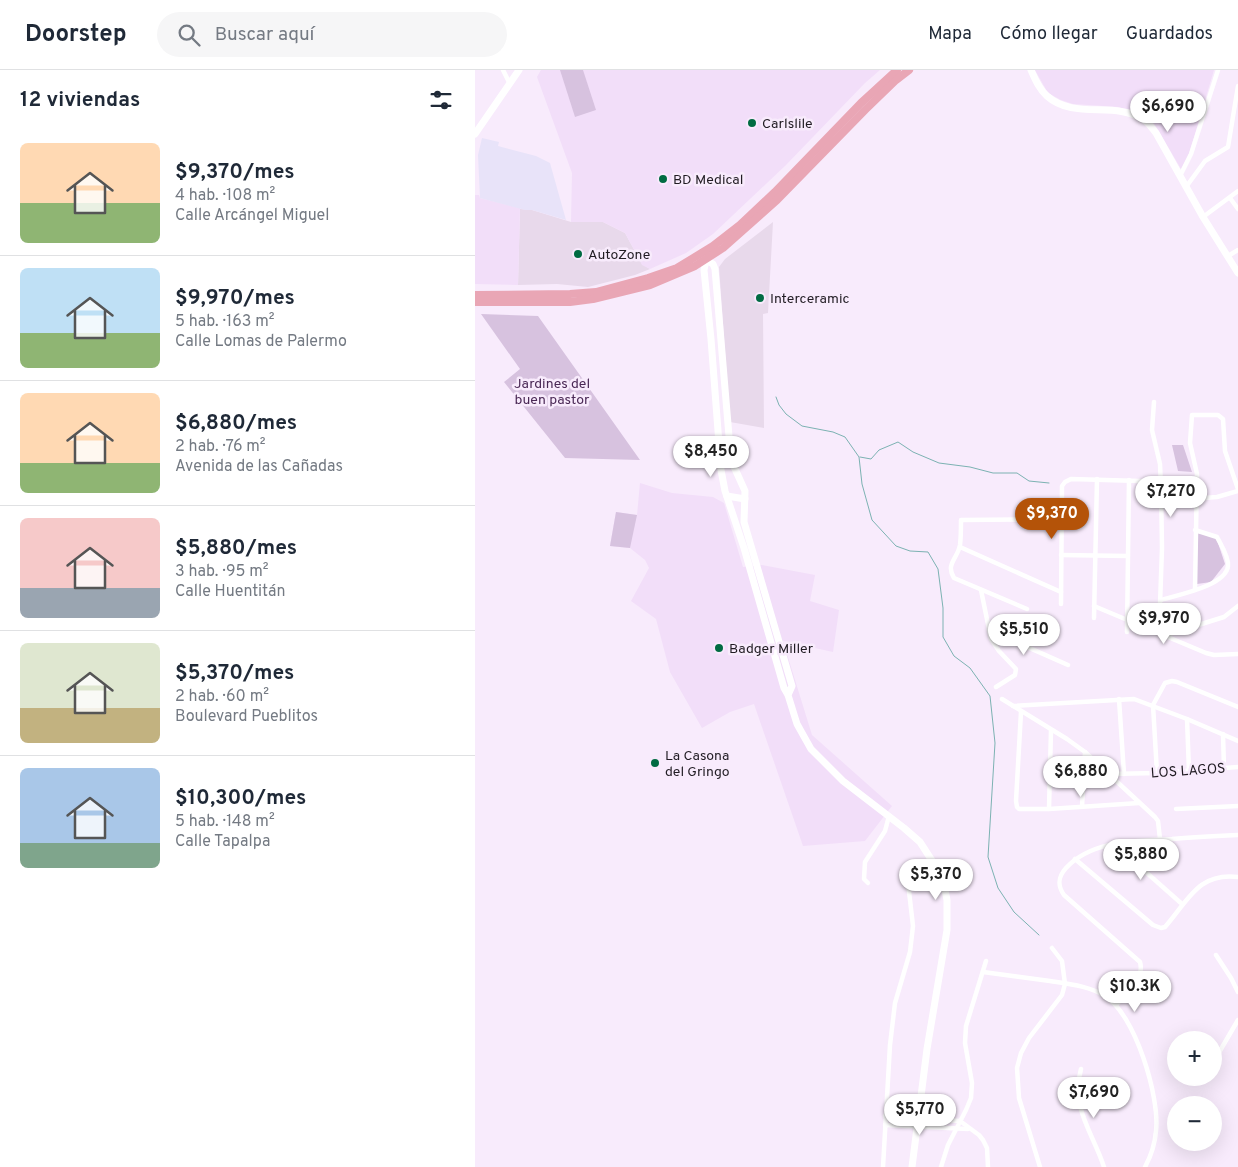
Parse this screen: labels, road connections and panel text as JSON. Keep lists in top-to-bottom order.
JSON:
{
  "streets": {
    "street": ["LOS LAGOS"]
  },
  "parks": ["Jardines del buen pastor"],
  "places": [
    "Carlslile",
    "BD Medical",
    "AutoZone",
    "Interceramic",
    "Badger Miller",
    "La Casona del Gringo"
  ],
  "page": {
    "header": "Doorstep",
    "search": "Buscar aquí",
    "nav": ["Mapa", "Cómo llegar", "Guardados"],
    "heading": "12 viviendas",
    "price": [
      "$6,690",
      "$8,450",
      "$7,270",
      "$9,370",
      "$9,970",
      "$5,510",
      "$6,880",
      "$5,880",
      "$5,370",
      "$10.3K",
      "$7,690",
      "$5,770"
    ],
    "list": [
      {
        "name": "$9,370/mes",
        "note": "4 hab. · 108 m² · Calle Arcángel Miguel"
      },
      {
        "name": "$9,970/mes",
        "note": "5 hab. · 163 m² · Calle Lomas de Palermo"
      },
      {
        "name": "$6,880/mes",
        "note": "2 hab. · 76 m² · Avenida de las Cañadas"
      },
      {
        "name": "$5,880/mes",
        "note": "3 hab. · 95 m² · Calle Huentitán"
      },
      {
        "name": "$5,370/mes",
        "note": "2 hab. · 60 m² · Boulevard Pueblitos"
      },
      {
        "name": "$10,300/mes",
        "note": "5 hab. · 148 m² · Calle Tapalpa"
      }
    ],
    "map_buttons": ["+", "−"]
  }
}
